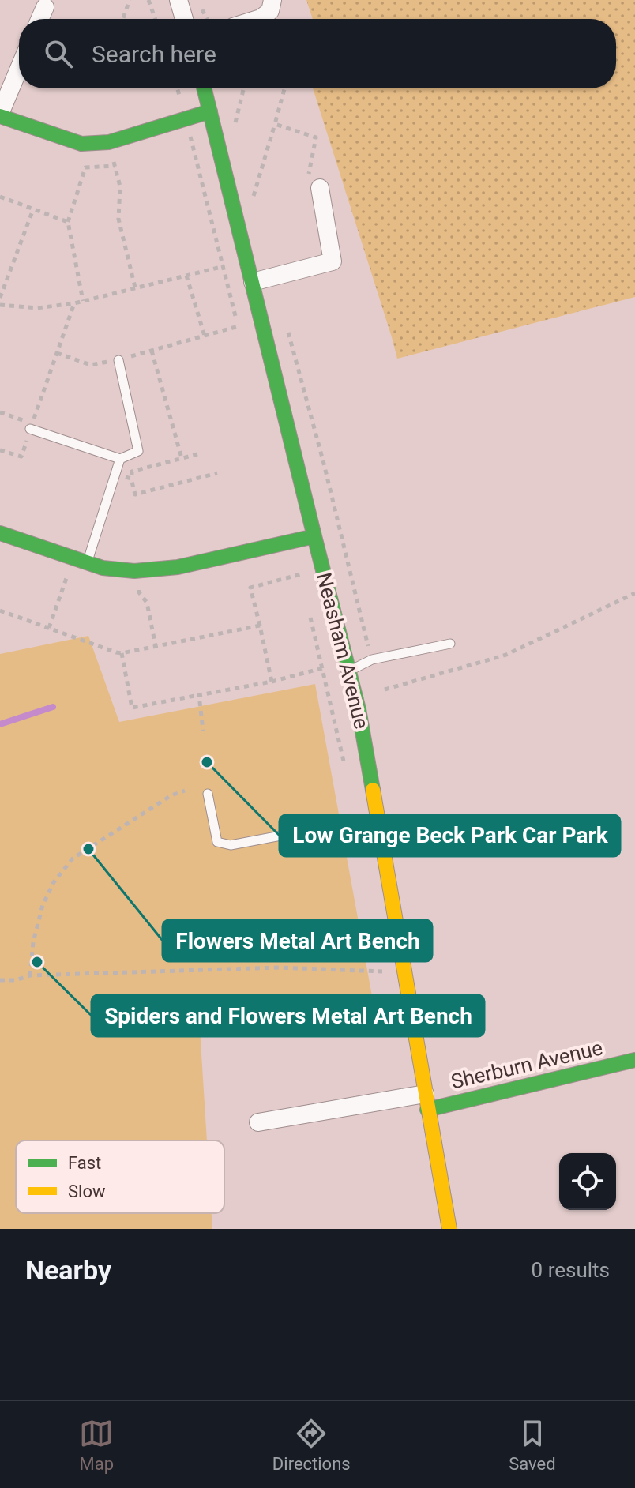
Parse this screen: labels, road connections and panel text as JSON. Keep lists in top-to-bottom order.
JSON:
{
  "streets": {
    "street": ["Neasham Avenue", "Sherburn Avenue"]
  },
  "crossings": [
    ["Neasham Avenue", "Sherburn Avenue"]
  ],
  "places": ["Low Grange Beck Park Car Park", "Flowers Metal Art Bench", "Spiders and Flowers Metal Art Bench"],
  "legend": ["Fast", "Slow"],
  "page": {
    "search": "Search here",
    "heading": ["Nearby", "0 results"],
    "nav": ["Map", "Directions", "Saved"]
  }
}
